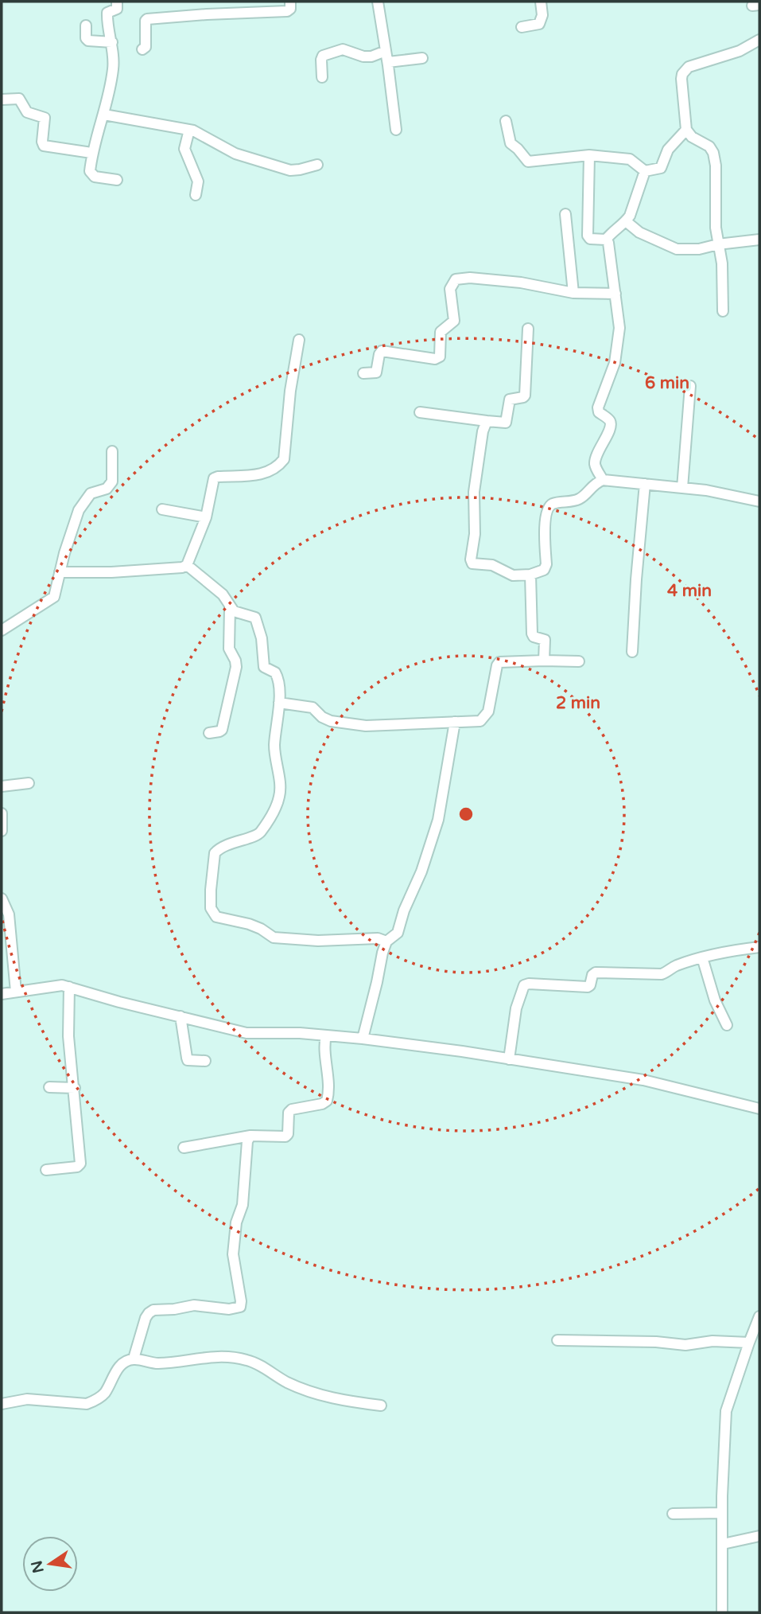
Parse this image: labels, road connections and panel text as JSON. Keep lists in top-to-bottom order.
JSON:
{
  "north": "left",
  "rings": ["6 min", "4 min", "2 min"]
}
